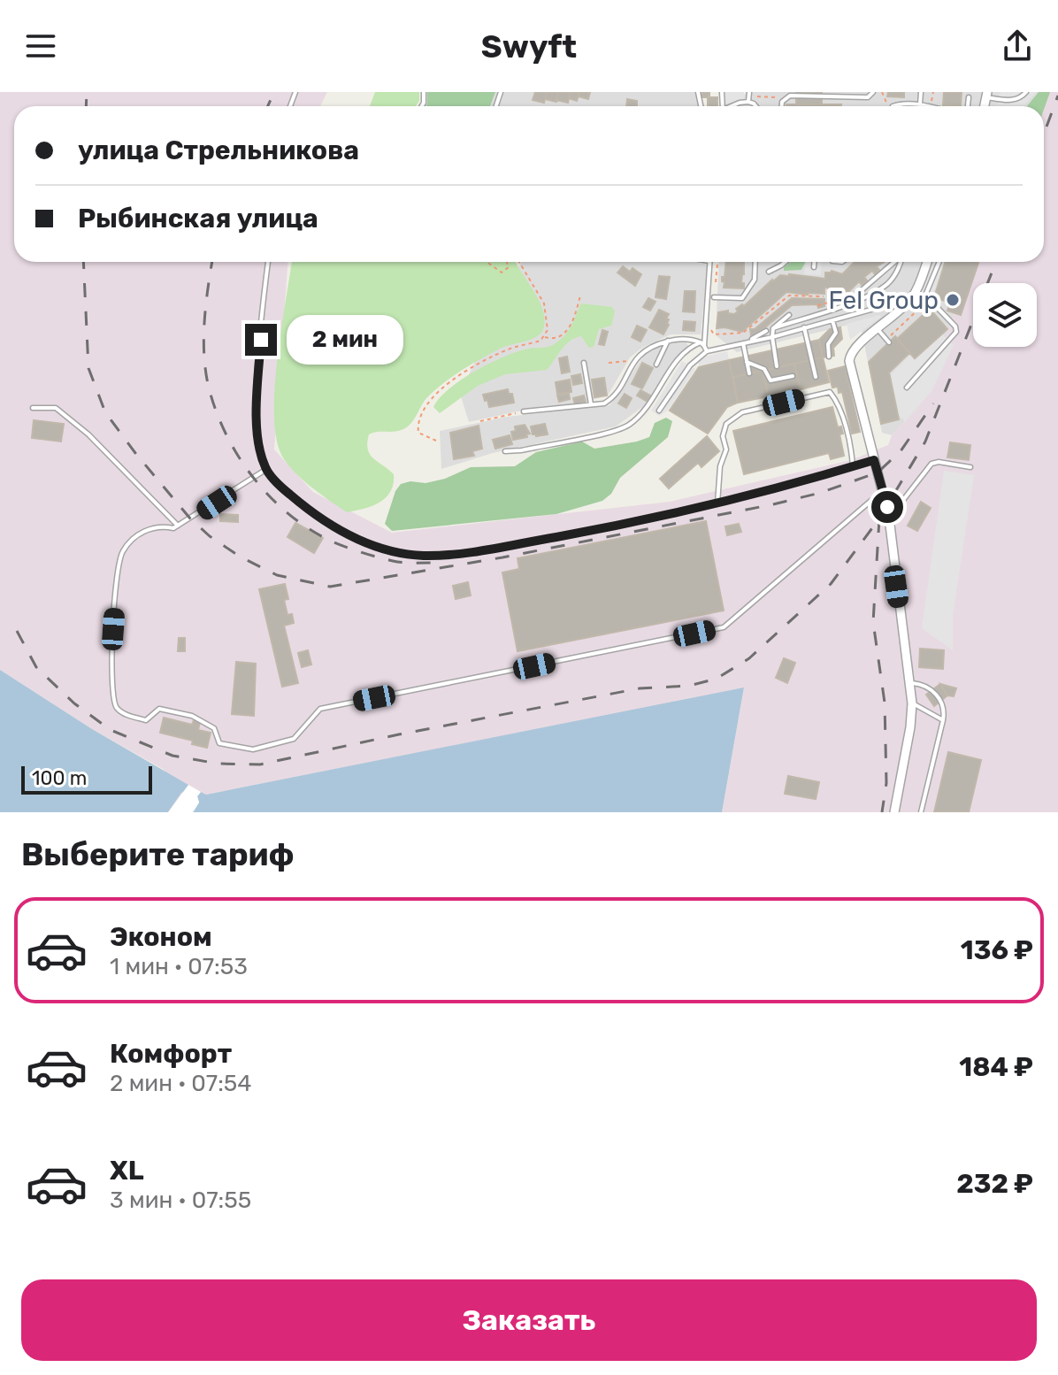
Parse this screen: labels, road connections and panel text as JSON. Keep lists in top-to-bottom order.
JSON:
{
  "places": ["Fel Group"],
  "scale_bar": "100 m",
  "page": {
    "header": "Swyft",
    "banner": ["улица Стрельникова", "Рыбинская улица"],
    "bubble": "2 мин",
    "scale": "100 m",
    "heading": "Выберите тариф",
    "list": [
      {
        "name": "Эконом",
        "note": "1 мин · 07:53",
        "value": "136 ₽"
      },
      {
        "name": "Комфорт",
        "note": "2 мин · 07:54",
        "value": "184 ₽"
      },
      {
        "name": "XL",
        "note": "3 мин · 07:55",
        "value": "232 ₽"
      }
    ],
    "buttons": "Заказать"
  }
}
